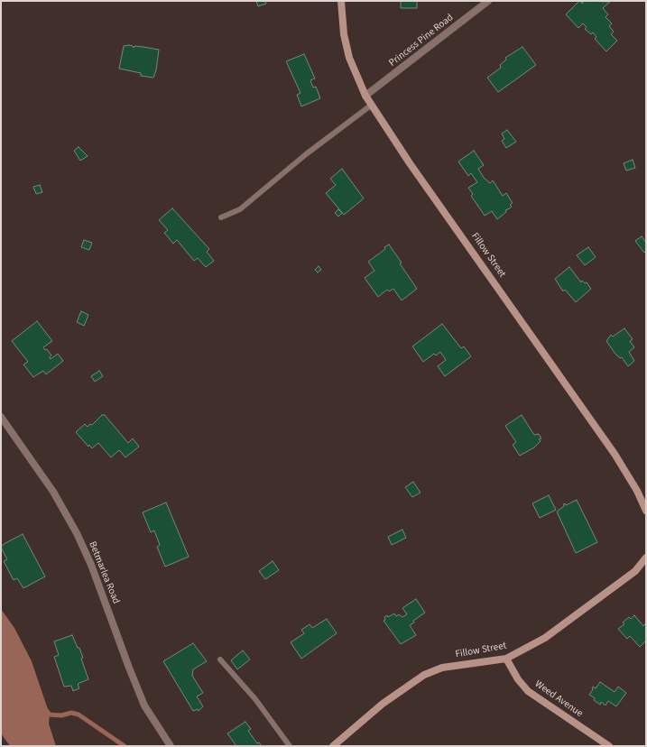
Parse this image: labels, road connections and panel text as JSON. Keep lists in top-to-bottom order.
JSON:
{
  "streets": {
    "main road": ["Fillow Street", "Weed Avenue"],
    "street": ["Princess Pine Road", "Betmarlea Road"]
  },
  "crossings": [
    ["Princess Pine Road", "Fillow Street"],
    ["Fillow Street", "Weed Avenue"]
  ]
}
